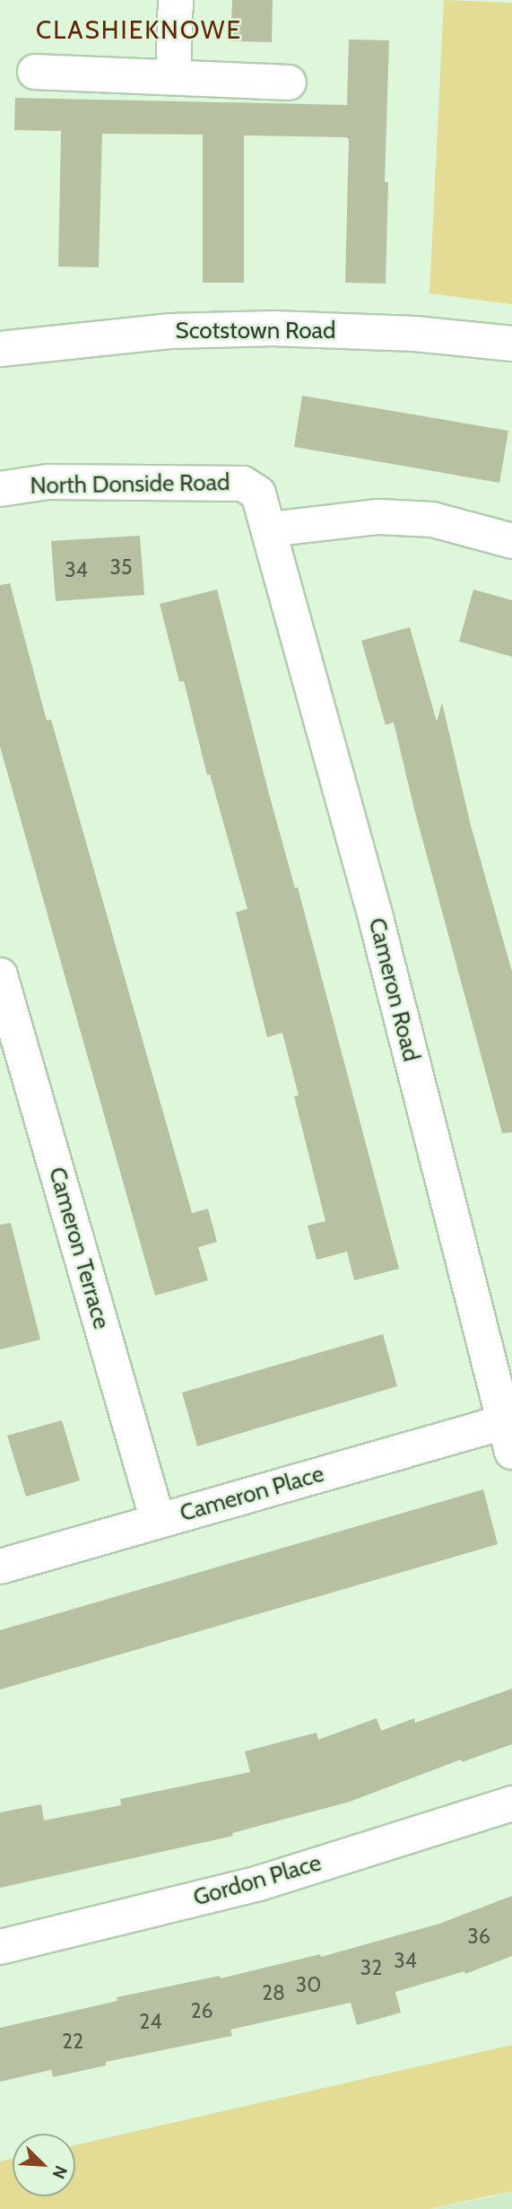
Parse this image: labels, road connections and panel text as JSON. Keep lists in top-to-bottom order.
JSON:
{
  "streets": {
    "street": [
      "Scotstown Road",
      "North Donside Road",
      "Cameron Road",
      "Cameron Terrace",
      "Cameron Place",
      "Gordon Place"
    ]
  },
  "crossings": [
    ["North Donside Road", "Cameron Road"],
    ["Cameron Road", "Cameron Place"],
    ["Cameron Terrace", "Cameron Place"]
  ],
  "districts": ["CLASHIEKNOWE"],
  "house_numbers": [
    "35",
    "34",
    "36",
    "34",
    "32",
    "30",
    "28",
    "26",
    "24",
    "22"
  ],
  "north": "bottom right"
}
